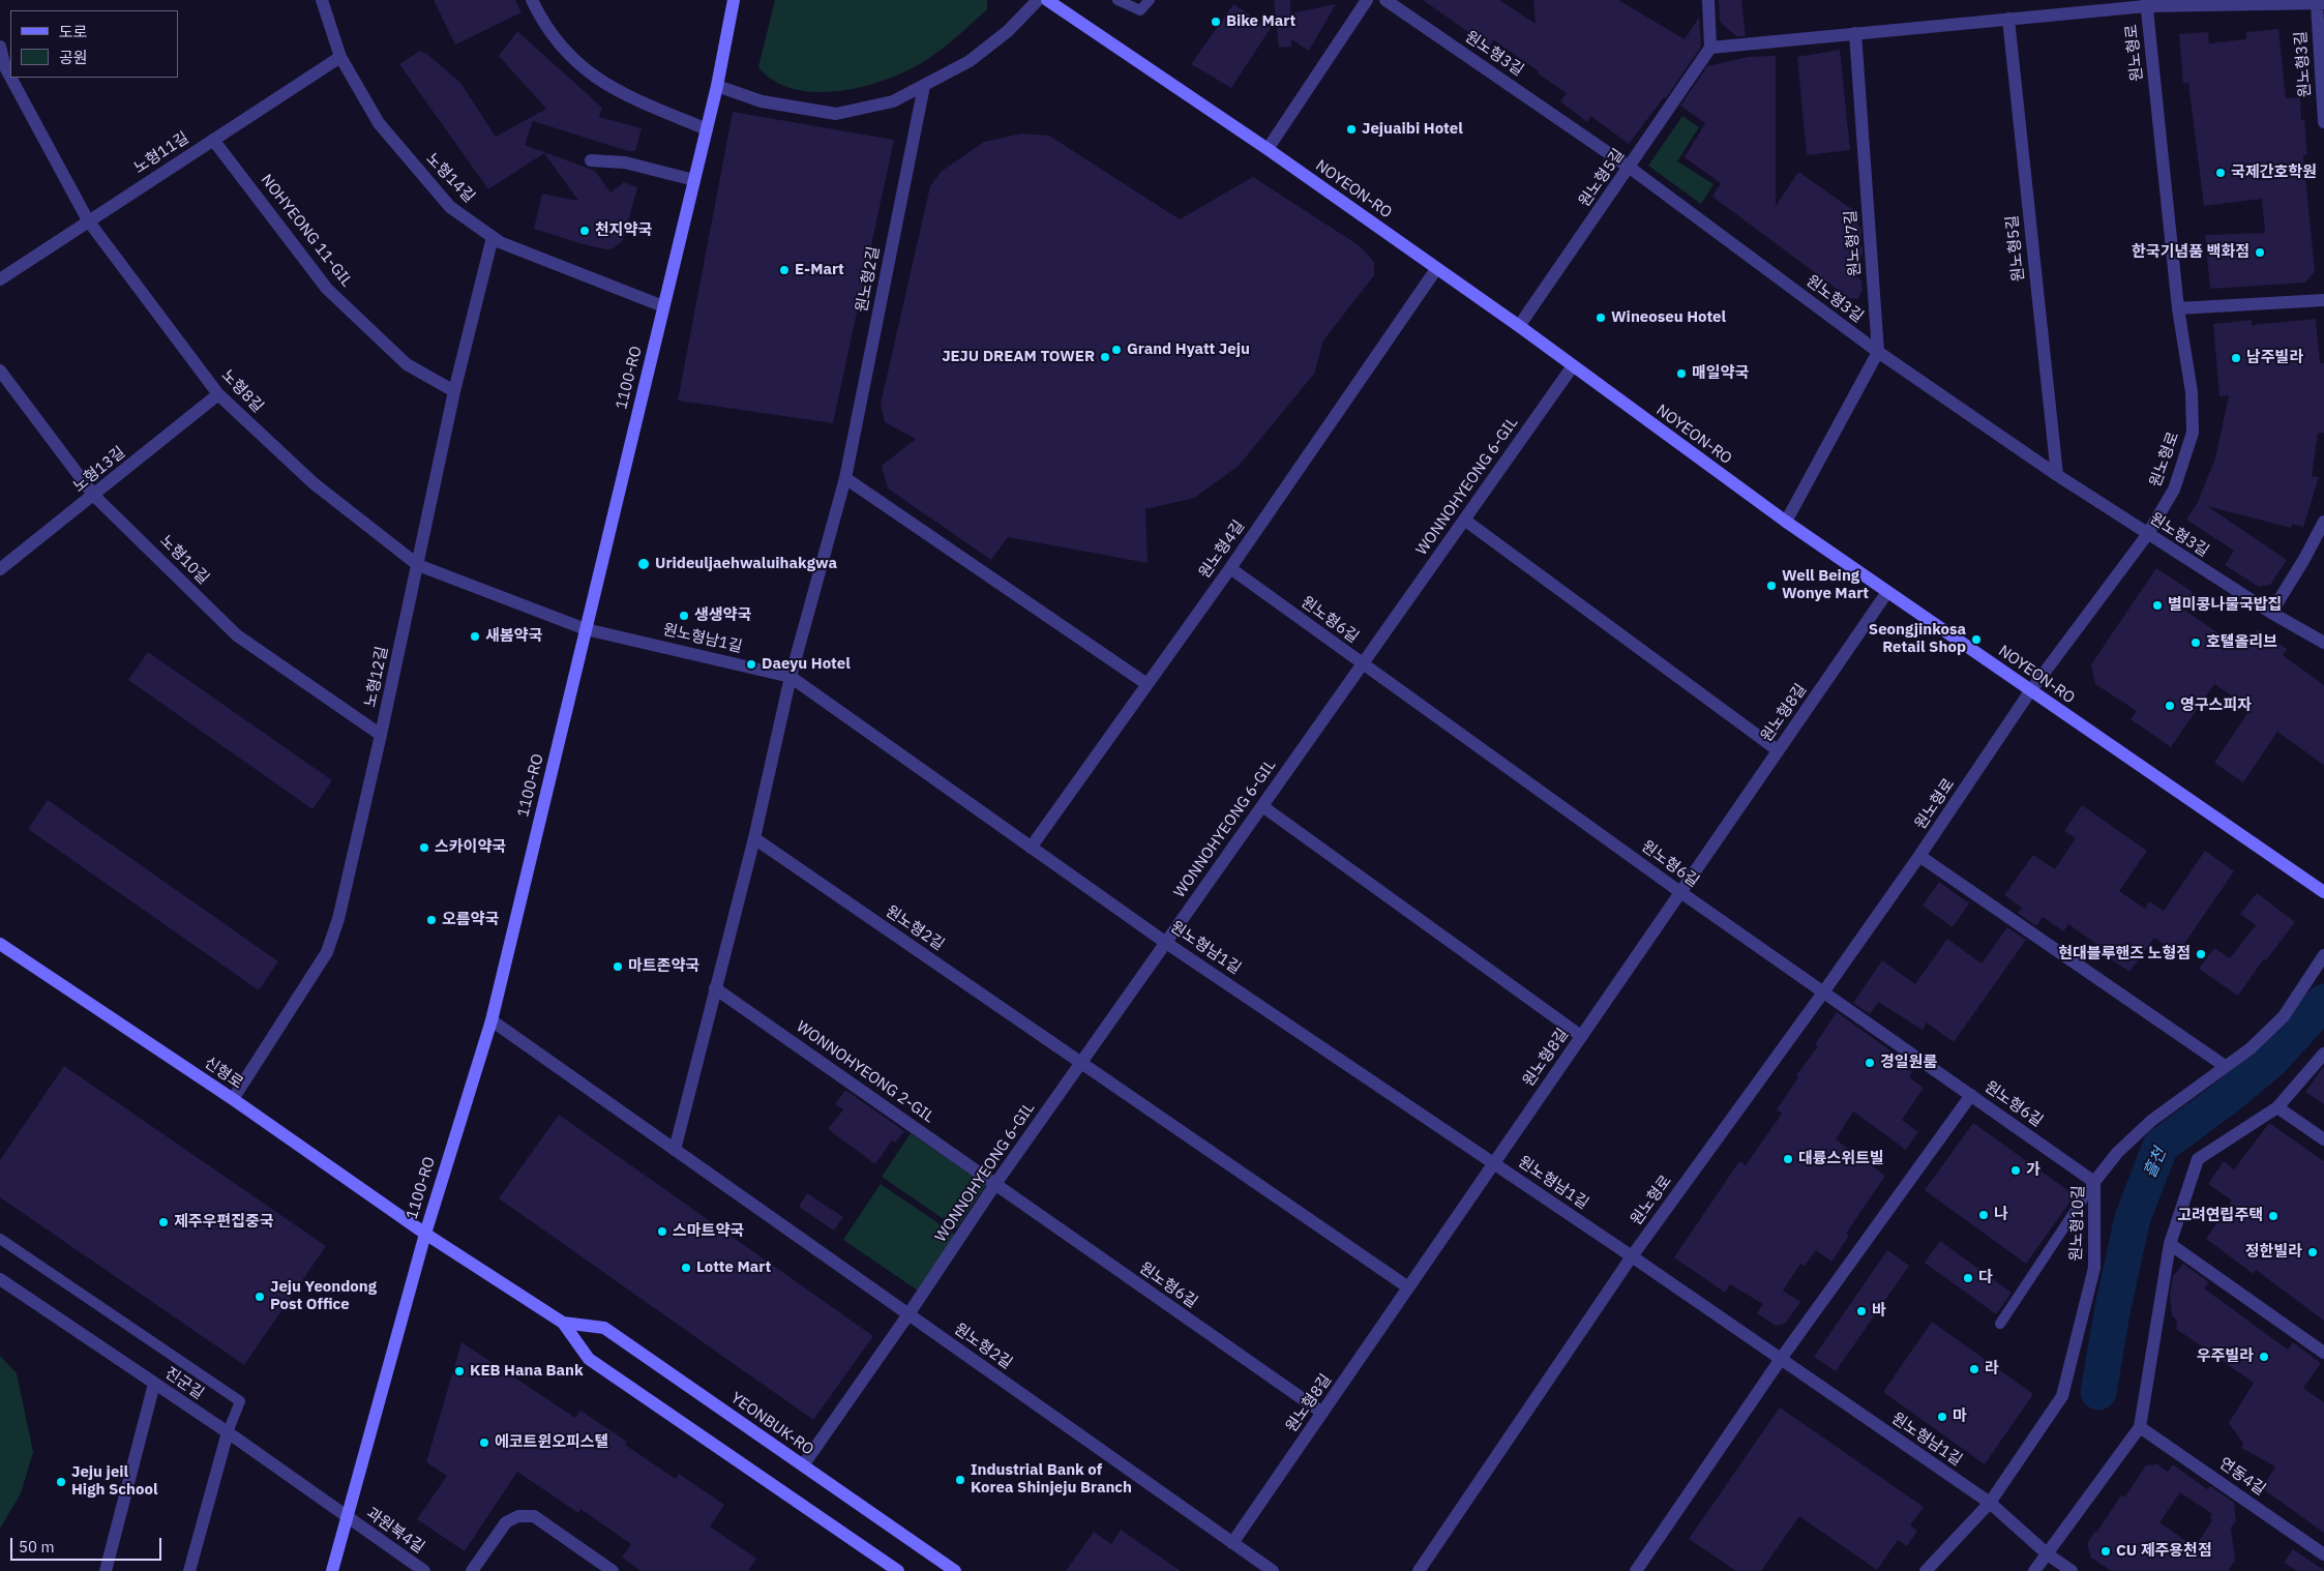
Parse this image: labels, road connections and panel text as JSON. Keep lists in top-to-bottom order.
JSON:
{
  "streets": {
    "main road": [
      "NOYEON-RO",
      "1100-RO",
      "신형로",
      "YEONBUK-RO"
    ],
    "street": [
      "원노형로",
      "원노형3길",
      "노형11길",
      "노형14길",
      "원노형5길",
      "NOHYEONG 11-GIL",
      "원노형7길",
      "원노형2길",
      "노형8길",
      "노형13길",
      "WONNOHYEONG 6-GIL",
      "원노형4길",
      "노형10길",
      "원노형6길",
      "원노형남1길",
      "노형12길",
      "원노형8길",
      "WONNOHYEONG 2-GIL",
      "원노형10길",
      "진군길",
      "연동4길",
      "과원북4길"
    ]
  },
  "crossings": [
    ["원노형로", "원노형3길"],
    ["원노형로", "NOYEON-RO"],
    ["원노형로", "원노형6길"],
    ["원노형로", "원노형남1길"],
    ["원노형3길", "원노형5길"],
    ["원노형3길", "원노형7길"],
    ["노형11길", "노형14길"],
    ["노형11길", "NOHYEONG 11-GIL"],
    ["노형11길", "노형8길"],
    ["노형14길", "1100-RO"],
    ["노형14길", "노형12길"],
    ["원노형5길", "NOYEON-RO"],
    ["NOYEON-RO", "WONNOHYEONG 6-GIL"],
    ["NOYEON-RO", "원노형4길"],
    ["NOYEON-RO", "원노형8길"],
    ["NOHYEONG 11-GIL", "노형12길"],
    ["원노형2길", "1100-RO"],
    ["원노형2길", "WONNOHYEONG 6-GIL"],
    ["원노형2길", "원노형남1길"],
    ["원노형2길", "원노형8길"],
    ["원노형2길", "WONNOHYEONG 2-GIL"],
    ["1100-RO", "노형8길"],
    ["1100-RO", "원노형남1길"],
    ["1100-RO", "신형로"],
    ["1100-RO", "진군길"],
    ["1100-RO", "YEONBUK-RO"],
    ["1100-RO", "과원북4길"],
    ["노형8길", "노형13길"],
    ["노형8길", "원노형남1길"],
    ["노형8길", "노형12길"],
    ["노형13길", "노형10길"],
    ["WONNOHYEONG 6-GIL", "원노형6길"],
    ["WONNOHYEONG 6-GIL", "원노형남1길"],
    ["WONNOHYEONG 6-GIL", "WONNOHYEONG 2-GIL"],
    ["WONNOHYEONG 6-GIL", "YEONBUK-RO"],
    ["원노형4길", "원노형6길"],
    ["원노형4길", "원노형남1길"],
    ["노형10길", "노형12길"],
    ["원노형6길", "원노형8길"],
    ["원노형6길", "WONNOHYEONG 2-GIL"],
    ["원노형6길", "원노형10길"],
    ["원노형남1길", "원노형8길"],
    ["원노형남1길", "원노형10길"],
    ["노형12길", "신형로"],
    ["신형로", "YEONBUK-RO"],
    ["진군길", "과원북4길"]
  ],
  "water": ["흘천"],
  "places": [
    "Bike Mart",
    "Jejuaibi Hotel",
    "국제간호학원",
    "천지약국",
    "한국기념품 백화점",
    "E-Mart",
    "Wineoseu Hotel",
    "Grand Hyatt Jeju",
    "JEJU DREAM TOWER",
    "남주빌라",
    "매일약국",
    "Urideuljaehwaluihakgwa",
    "Well Being Wonye Mart",
    "별미콩나물국밥집",
    "생생약국",
    "새봄약국",
    "Seongjinkosa Retail Shop",
    "호텔올리브",
    "Daeyu Hotel",
    "영구스피자",
    "스카이약국",
    "오름약국",
    "현대블루핸즈 노형점",
    "마트존약국",
    "경일원룸",
    "대륭스위트빌",
    "가",
    "나",
    "고려연립주택",
    "제주우편집중국",
    "스마트약국",
    "정한빌라",
    "Lotte Mart",
    "다",
    "Jeju Yeondong Post Office",
    "바",
    "우주빌라",
    "라",
    "KEB Hana Bank",
    "마",
    "에코트윈오피스텔",
    "Industrial Bank of Korea Shinjeju Branch",
    "Jeju jeil High School",
    "CU 제주용천점"
  ],
  "legend": ["도로", "공원"],
  "scale_bar": "50 m"
}
